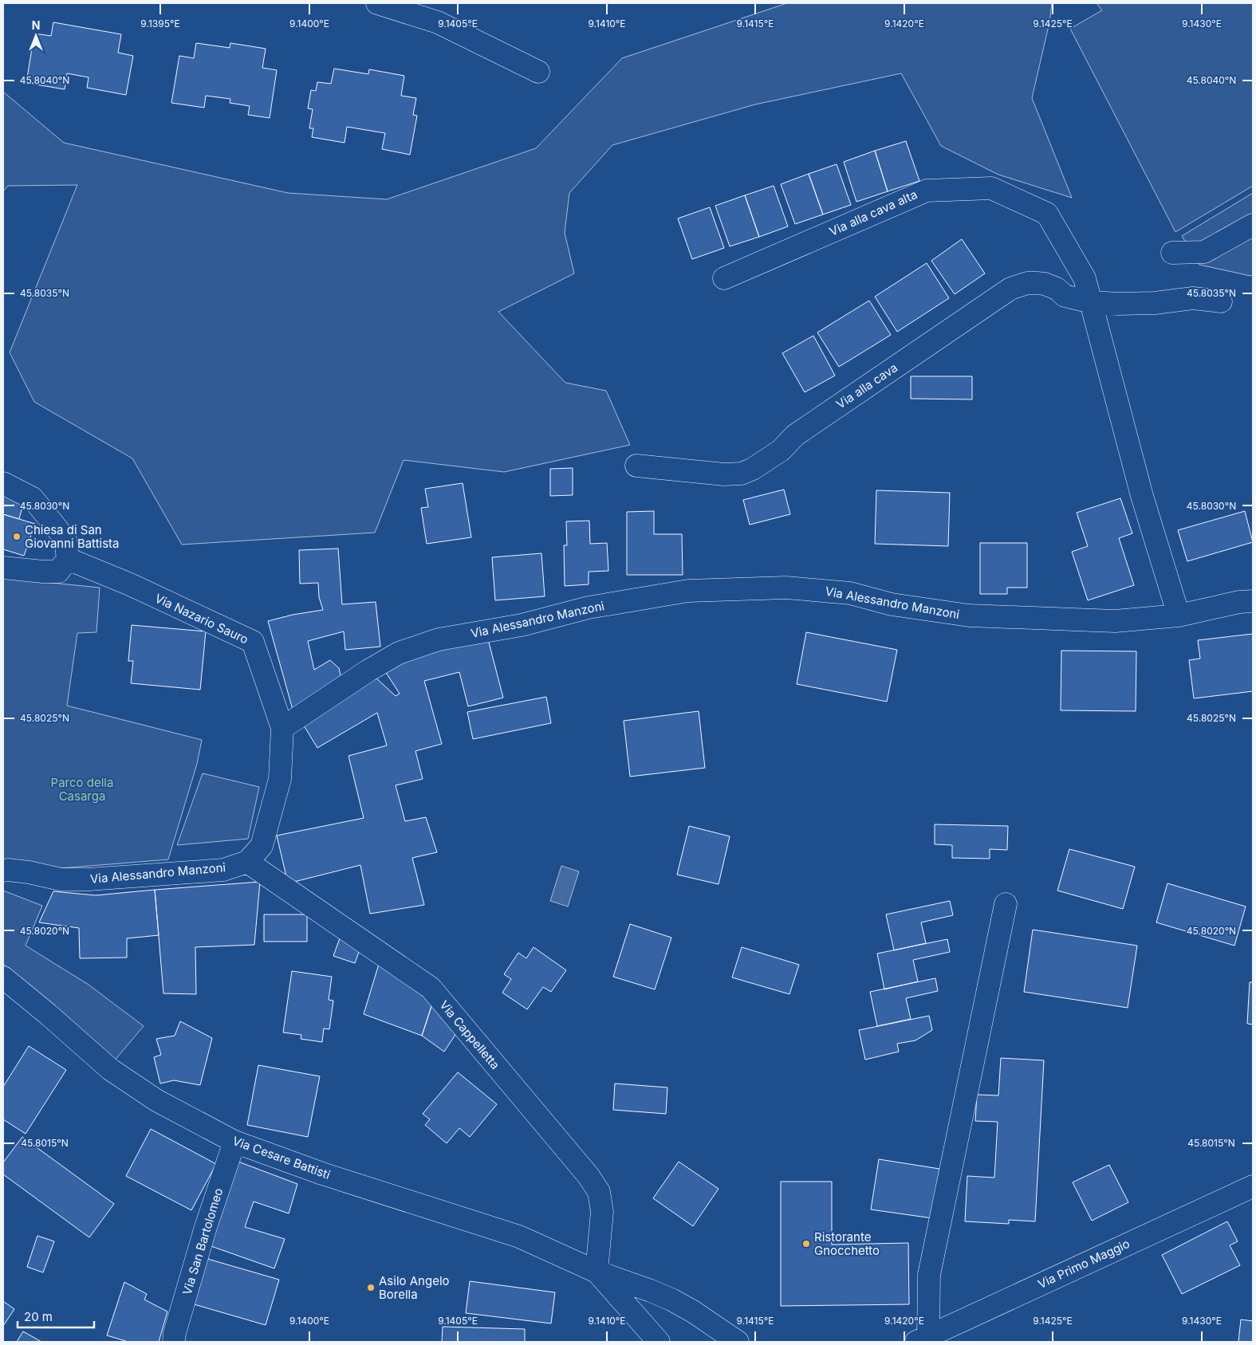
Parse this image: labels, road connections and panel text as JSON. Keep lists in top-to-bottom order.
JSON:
{
  "streets": {
    "street": [
      "Via alla cava alta",
      "Via alla cava",
      "Via Alessandro Manzoni",
      "Via Nazario Sauro",
      "Via Cappelletta",
      "Via Cesare Battisti",
      "Via San Bartolomeo",
      "Via Primo Maggio"
    ]
  },
  "crossings": [
    ["Via alla cava alta", "Via alla cava"],
    ["Via Alessandro Manzoni", "Via Nazario Sauro"],
    ["Via Alessandro Manzoni", "Via Cappelletta"],
    ["Via Cappelletta", "Via Cesare Battisti"],
    ["Via Cesare Battisti", "Via San Bartolomeo"]
  ],
  "parks": ["Parco della Casarga"],
  "places": ["Chiesa di San Giovanni Battista", "Ristorante Gnocchetto", "Asilo Angelo Borella"],
  "scale_bar": "20 m",
  "north": "top",
  "coordinates": [
    "9.1395°E",
    "9.1400°E",
    "9.1405°E",
    "9.1410°E",
    "9.1415°E",
    "9.1420°E",
    "9.1425°E",
    "9.1430°E",
    "45.8040°N",
    "45.8035°N",
    "45.8030°N",
    "45.8025°N",
    "45.8020°N",
    "45.8015°N"
  ]
}
